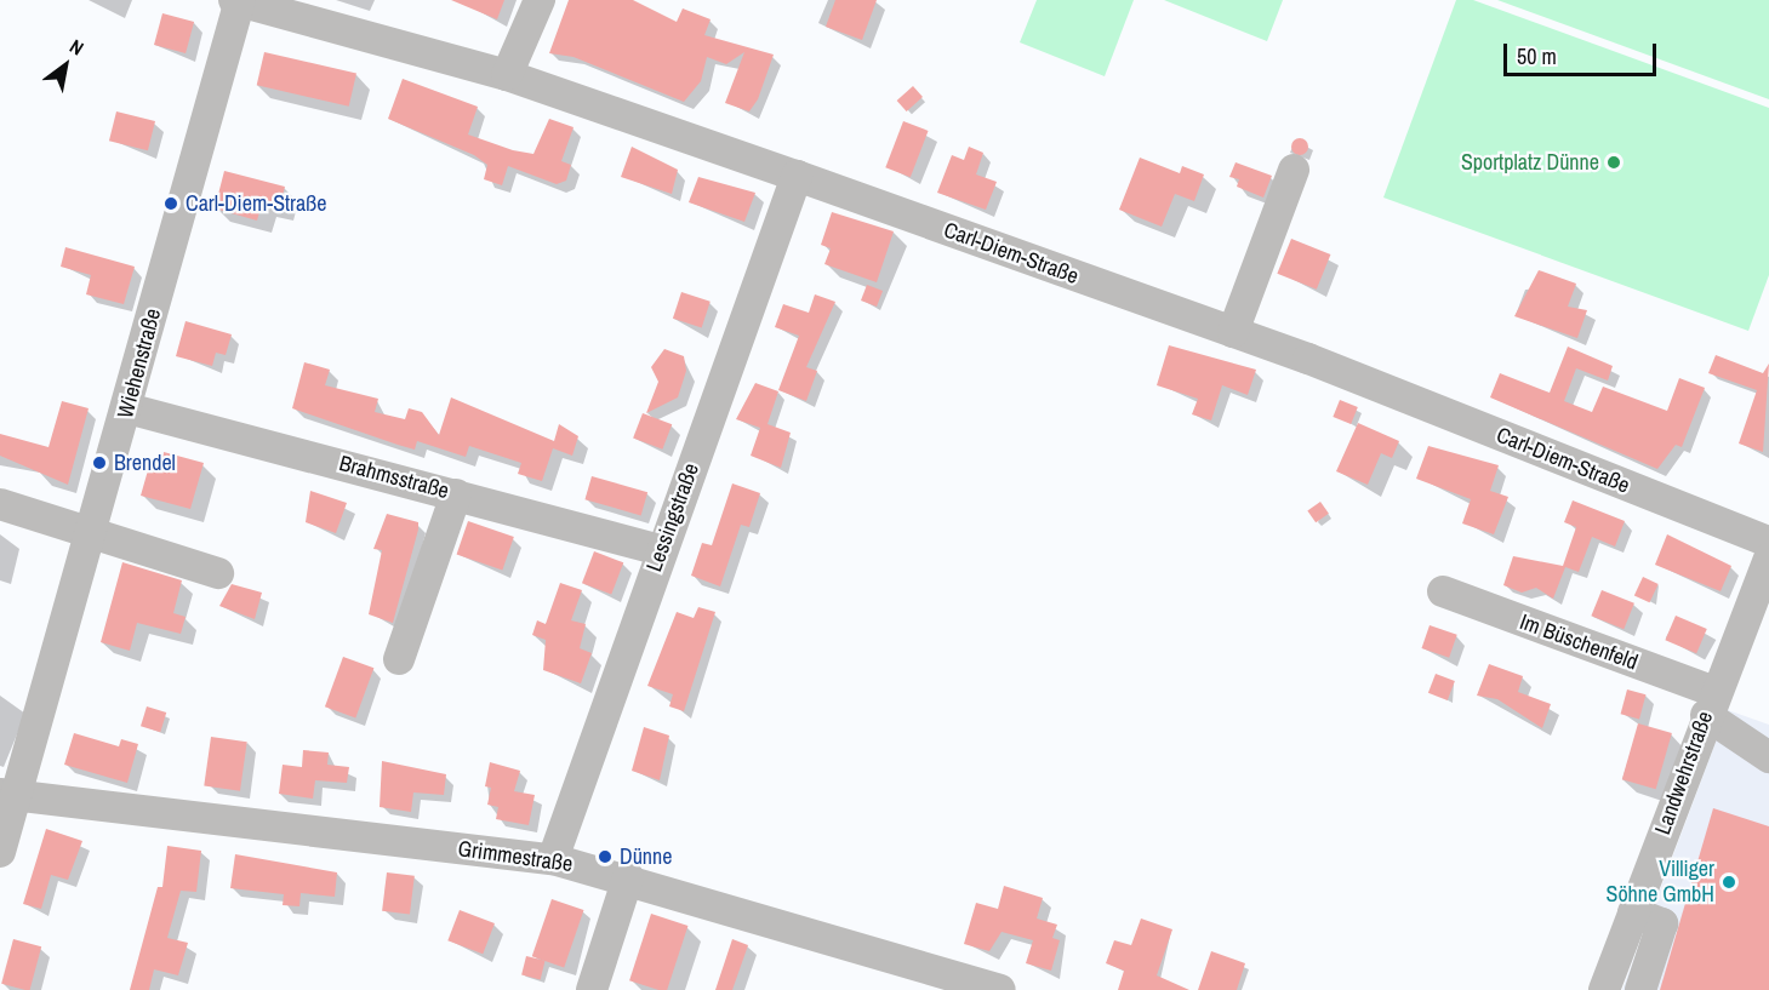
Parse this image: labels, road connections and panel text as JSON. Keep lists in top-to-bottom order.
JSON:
{
  "streets": {
    "street": [
      "Carl-Diem-Straße",
      "Wiehenstraße",
      "Brahmsstraße",
      "Lessingstraße",
      "Im Büschenfeld",
      "Landwehrstraße",
      "Grimmestraße"
    ]
  },
  "crossings": [
    ["Carl-Diem-Straße", "Wiehenstraße"],
    ["Carl-Diem-Straße", "Lessingstraße"],
    ["Wiehenstraße", "Brahmsstraße"],
    ["Wiehenstraße", "Grimmestraße"],
    ["Brahmsstraße", "Lessingstraße"],
    ["Lessingstraße", "Grimmestraße"],
    ["Im Büschenfeld", "Landwehrstraße"]
  ],
  "places": [
    "Sportplatz Dünne",
    "Carl-Diem-Straße",
    "Brendel",
    "Dünne",
    "Villiger Söhne GmbH"
  ],
  "scale_bar": "50 m",
  "north": "top right"
}
